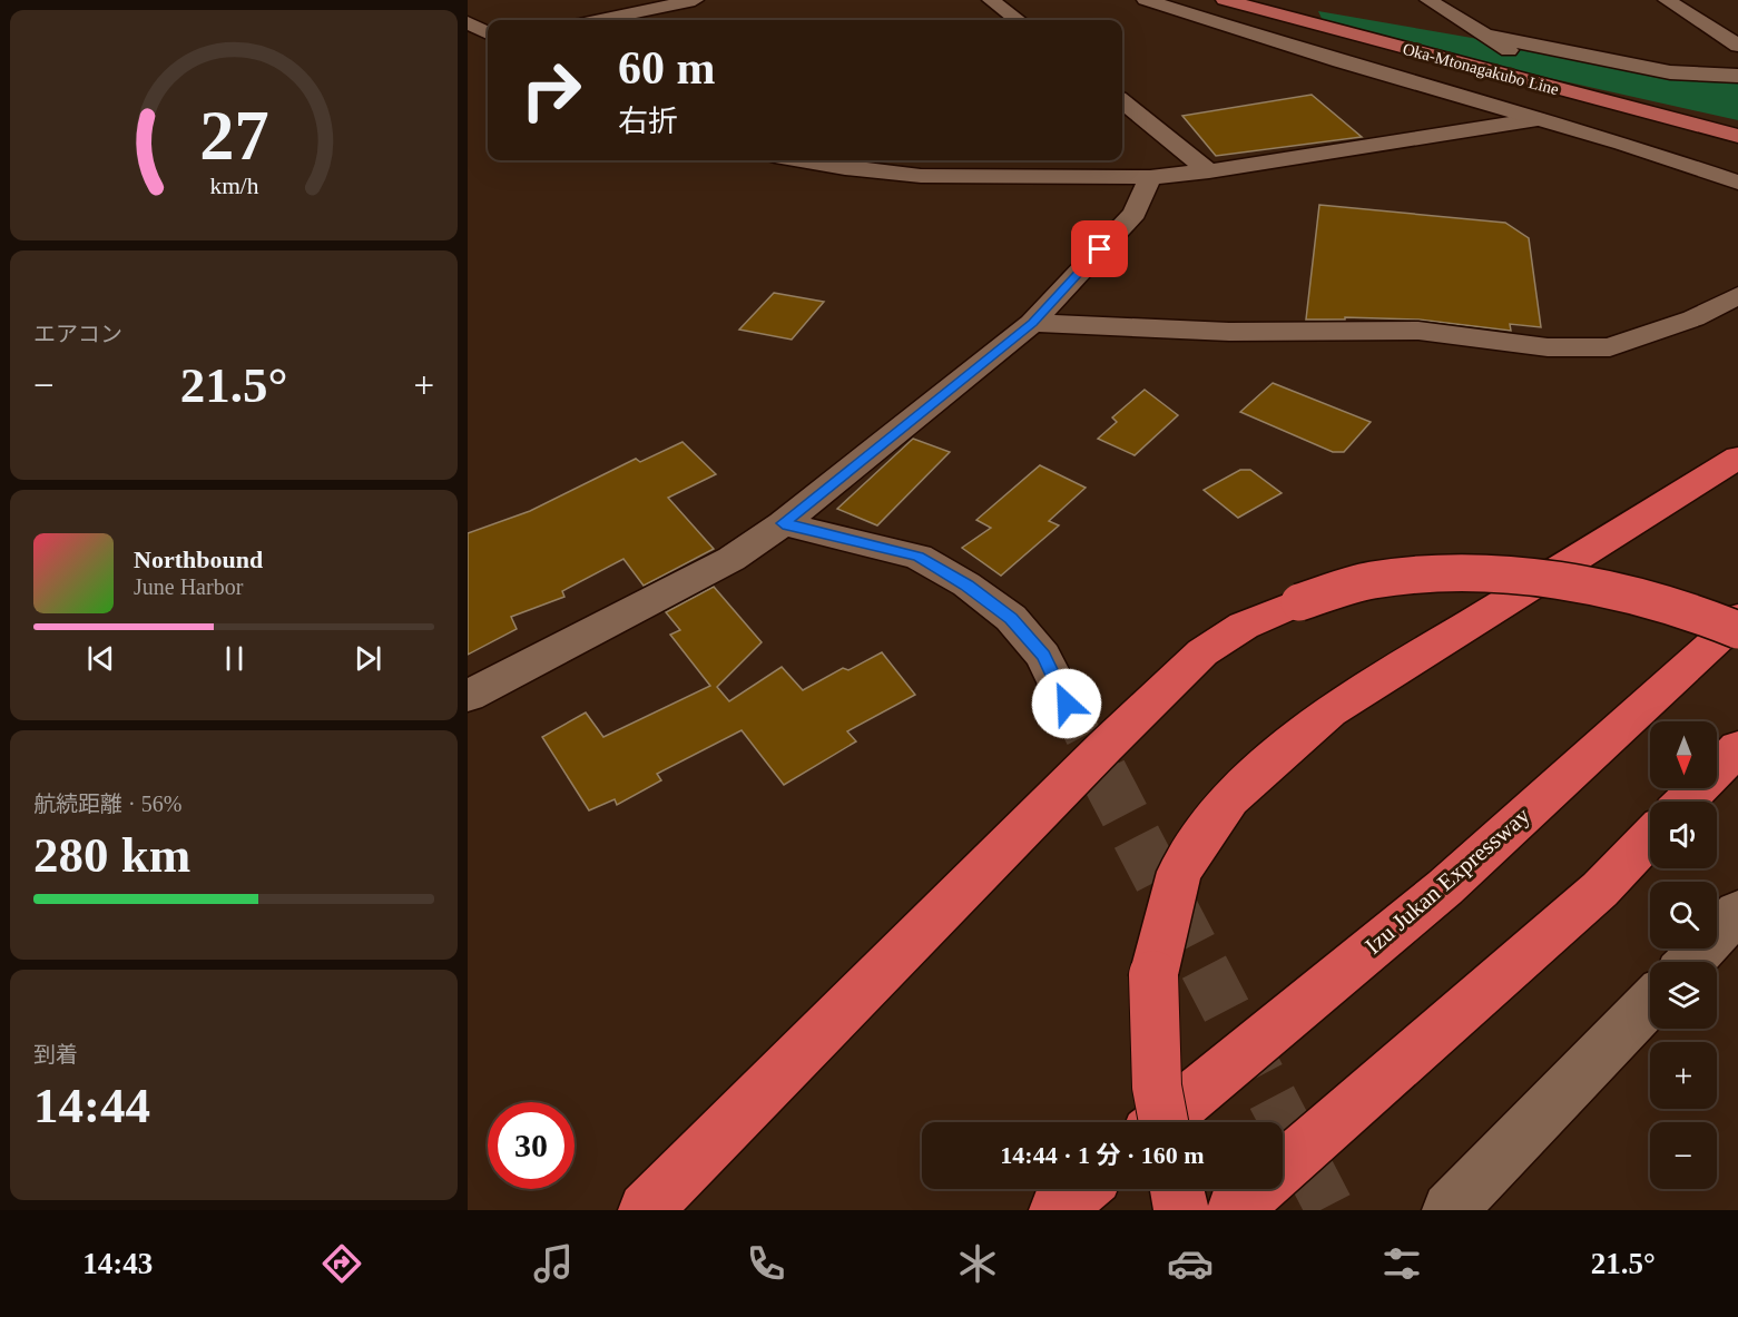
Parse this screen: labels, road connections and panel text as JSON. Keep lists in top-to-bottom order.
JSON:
{
  "streets": {
    "highway": ["Izu Jukan Expressway"],
    "main road": ["Oka-Mtonagakubo Line"]
  },
  "north": "bottom",
  "page": {
    "turn": ["60 m", "右折"],
    "tile": [
      "エアコン",
      ["航続距離 · 56%", "280 km"],
      ["到着", "14:44"]
    ],
    "heat": ["−", "21.5°", "+"],
    "song": ["Northbound", "June Harbor"],
    "map_buttons": ["+", "−"],
    "limit": "30",
    "trip": "14:44 · 1 分 · 160 m",
    "tabs": ["14:43", "21.5°"],
    "gauge": ["27", "km/h"]
  }
}
